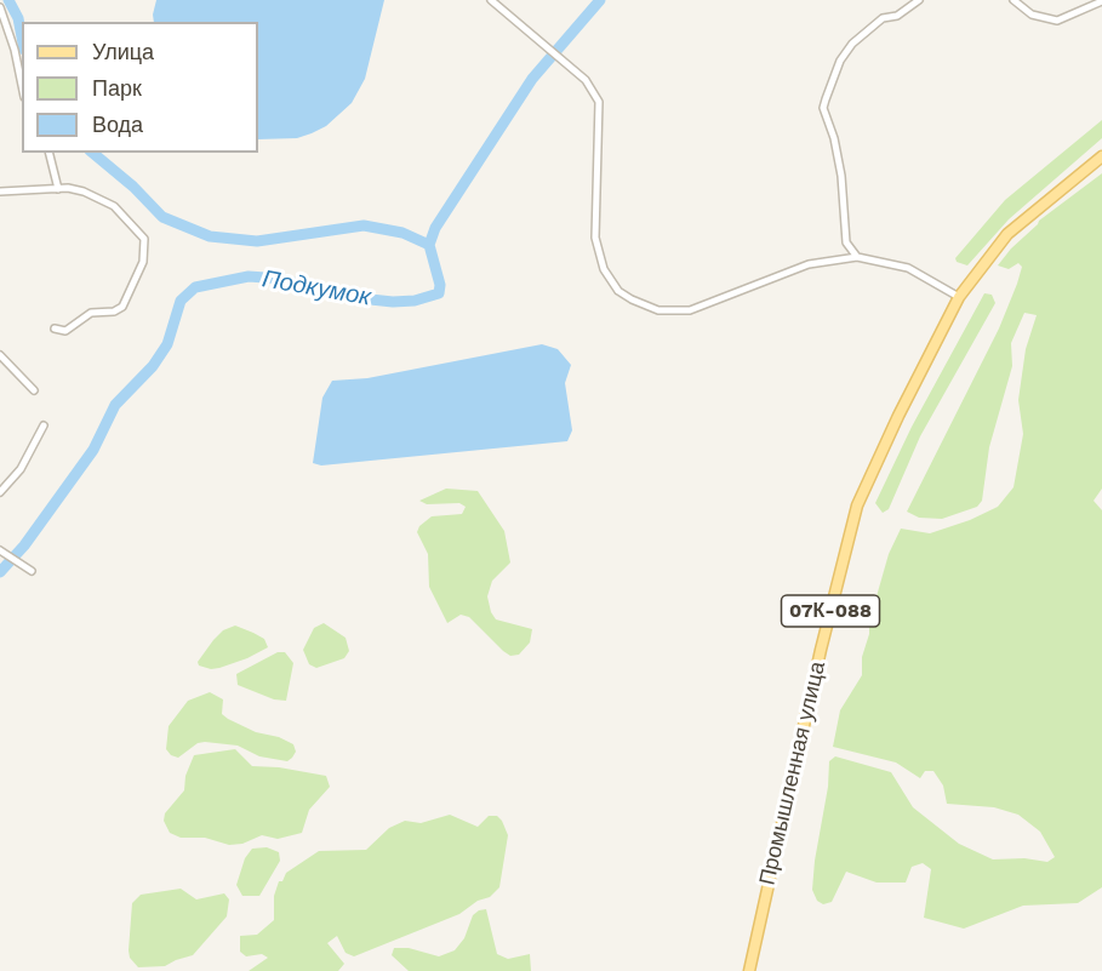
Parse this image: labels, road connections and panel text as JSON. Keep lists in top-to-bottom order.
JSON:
{
  "streets": {
    "main road": ["07К-088", "Промышленная улица"]
  },
  "crossings": [
    ["07К-088", "Промышленная улица"]
  ],
  "water": ["Подкумок"],
  "legend": ["Улица", "Парк", "Вода"]
}
